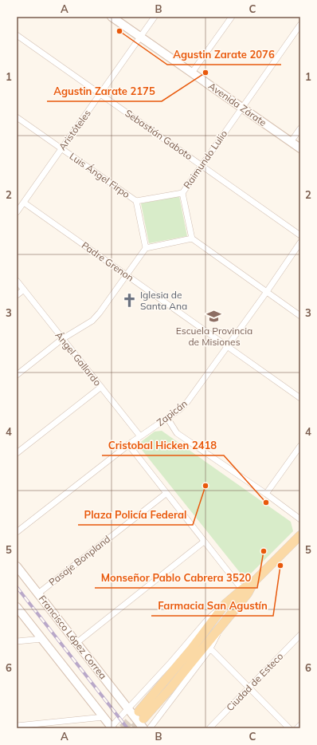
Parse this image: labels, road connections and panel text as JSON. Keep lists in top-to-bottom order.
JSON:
{
  "streets": {
    "main road": ["Avenida Zárate", "Francisco López Correa"],
    "street": [
      "Aristóteles",
      "Sebastián Gaboto",
      "Raimundo Lulio",
      "Luis Ángel Firpo",
      "Padre Grenon",
      "Ángel Gallardo",
      "Zapicán",
      "Pasaje Bonpland",
      "Ciudad de Esteco"
    ]
  },
  "crossings": [
    ["Avenida Zárate", "Aristóteles"],
    ["Avenida Zárate", "Raimundo Lulio"],
    ["Aristóteles", "Sebastián Gaboto"],
    ["Aristóteles", "Luis Ángel Firpo"],
    ["Aristóteles", "Padre Grenon"],
    ["Sebastián Gaboto", "Raimundo Lulio"],
    ["Raimundo Lulio", "Luis Ángel Firpo"],
    ["Padre Grenon", "Zapicán"],
    ["Ángel Gallardo", "Zapicán"],
    ["Pasaje Bonpland", "Francisco López Correa"]
  ],
  "places": {
    "other": [
      "Agustin Zarate 2076",
      "Agustin Zarate 2175",
      "Plaza Policía Federal",
      "Cristobal Hicken 2418",
      "Monseñor Pablo Cabrera 3520",
      "Farmacia San Agustín"
    ],
    "church": ["Iglesia de Santa Ana"],
    "school or university": ["Escuela Provincia de Misiones"]
  },
  "grid": {
    "columns": ["A", "B", "C"],
    "rows": [
      "1",
      "2",
      "3",
      "4",
      "5",
      "6"
    ]
  }
}
